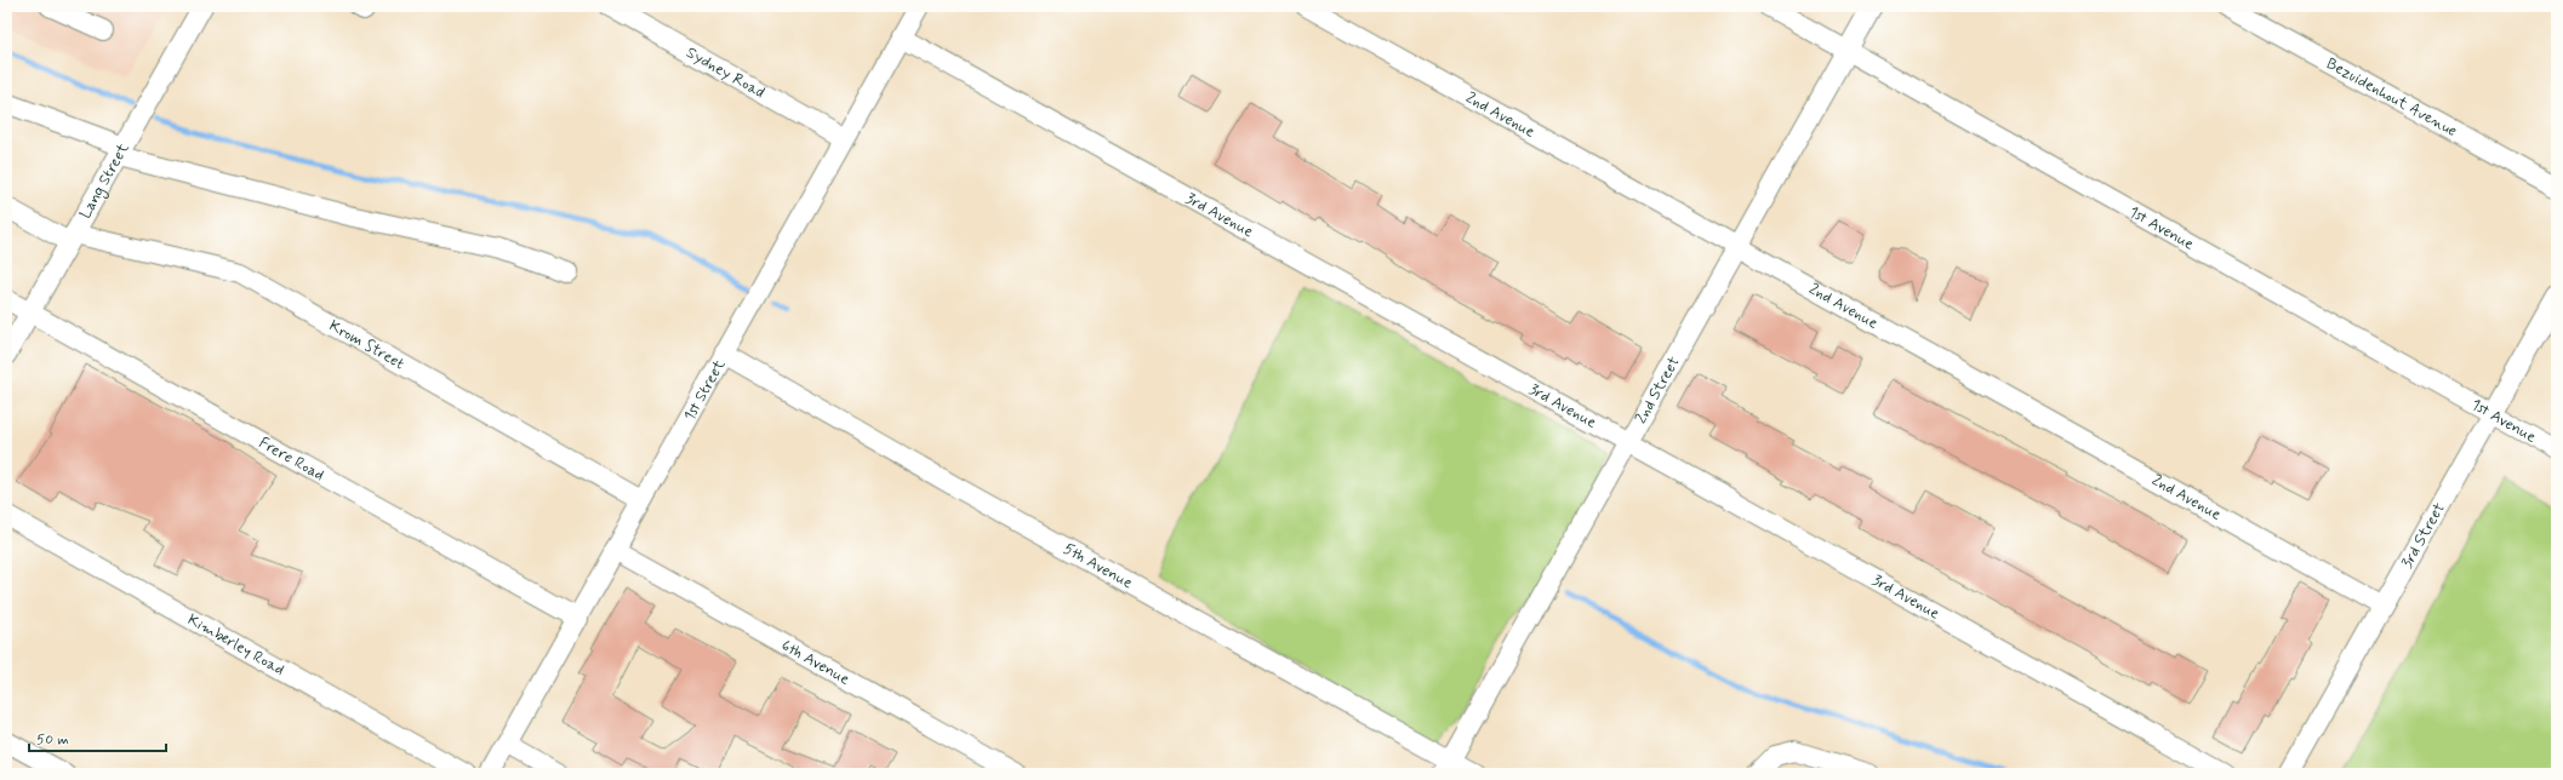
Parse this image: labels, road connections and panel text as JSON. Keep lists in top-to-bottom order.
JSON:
{
  "streets": {
    "street": [
      "Sydney Road",
      "Bezuidenhout Avenue",
      "2nd Avenue",
      "Lang Street",
      "3rd Avenue",
      "1st Avenue",
      "Krom Street",
      "1st Street",
      "2nd Street",
      "Frere Road",
      "3rd Street",
      "5th Avenue",
      "Kimberley Road",
      "6th Avenue"
    ]
  },
  "crossings": [
    ["Sydney Road", "1st Street"],
    ["2nd Avenue", "2nd Street"],
    ["2nd Avenue", "3rd Street"],
    ["Lang Street", "Krom Street"],
    ["Lang Street", "Frere Road"],
    ["3rd Avenue", "1st Street"],
    ["3rd Avenue", "2nd Street"],
    ["1st Avenue", "2nd Street"],
    ["1st Avenue", "3rd Street"],
    ["Krom Street", "1st Street"],
    ["1st Street", "Frere Road"],
    ["1st Street", "5th Avenue"],
    ["1st Street", "6th Avenue"],
    ["2nd Street", "5th Avenue"]
  ],
  "scale_bar": "50 m"
}
